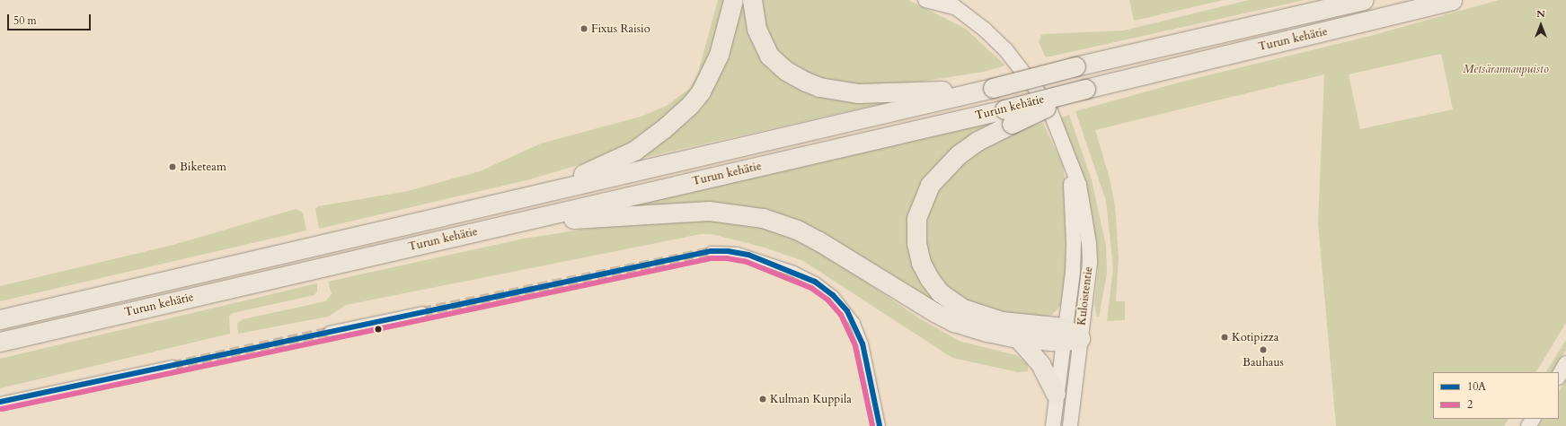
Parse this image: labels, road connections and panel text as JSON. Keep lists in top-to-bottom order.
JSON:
{
  "streets": {
    "highway": ["Turun kehätie"],
    "street": ["Kuloistentie"]
  },
  "parks": ["Metsärannanpuisto"],
  "places": [
    "Fixus Raisio",
    "Biketeam",
    "Kotipizza",
    "Bauhaus",
    "Kulman Kuppila"
  ],
  "lines": ["transit line 10A", "transit line 2"],
  "legend": ["10A", "2"],
  "scale_bar": "50 m",
  "north": "top"
}
